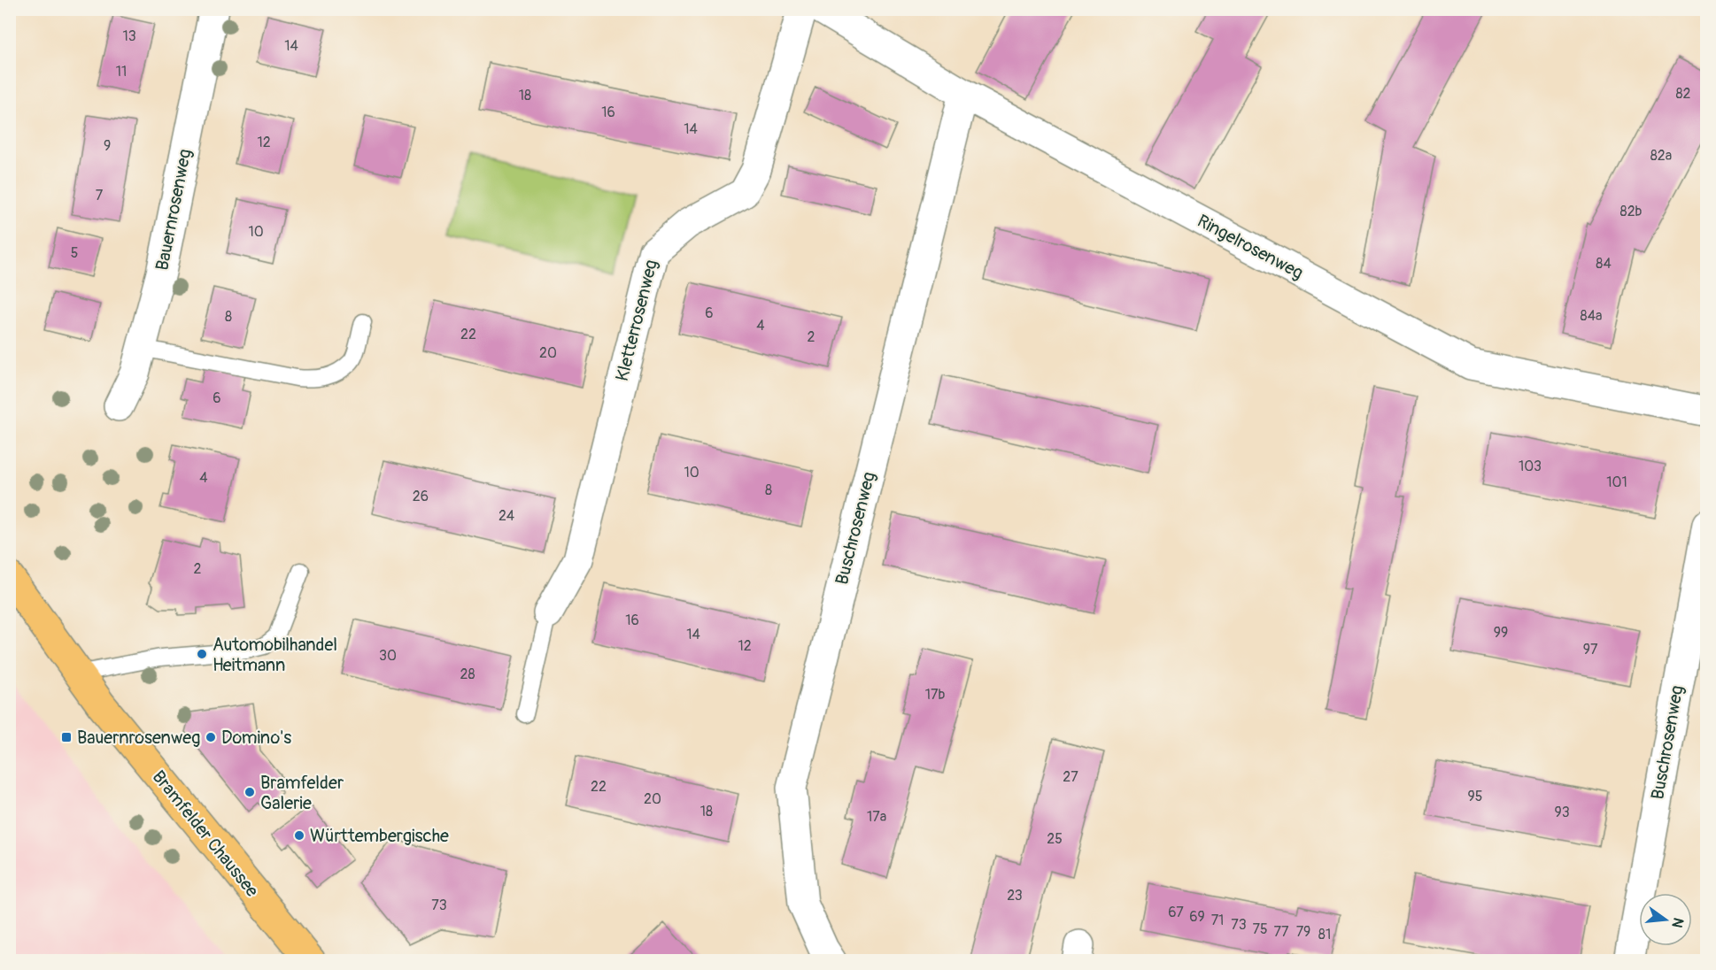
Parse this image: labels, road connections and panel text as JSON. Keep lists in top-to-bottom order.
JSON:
{
  "streets": {
    "main road": ["Bramfelder Chaussee"],
    "street": [
      "Bauernrosenweg",
      "Ringelrosenweg",
      "Kletterrosenweg",
      "Buschrosenweg"
    ]
  },
  "crossings": [
    ["Ringelrosenweg", "Buschrosenweg"]
  ],
  "places": {
    "other": [
      "Automobilhandel Heitmann",
      "Domino's",
      "Bramfelder Galerie",
      "Württembergische"
    ],
    "transit": ["Bauernrosenweg"]
  },
  "house_numbers": [
    "13",
    "14",
    "11",
    "82",
    "18",
    "16",
    "14",
    "12",
    "9",
    "82a",
    "7",
    "82b",
    "10",
    "5",
    "84",
    "6",
    "84a",
    "8",
    "4",
    "22",
    "2",
    "20",
    "6",
    "103",
    "10",
    "4",
    "101",
    "8",
    "26",
    "24",
    "2",
    "16",
    "99",
    "14",
    "12",
    "97",
    "30",
    "28",
    "17b",
    "27",
    "22",
    "95",
    "20",
    "18",
    "93",
    "17a",
    "25",
    "23",
    "73",
    "67",
    "69",
    "71",
    "73",
    "75",
    "77",
    "79",
    "81"
  ],
  "north": "right"
}
